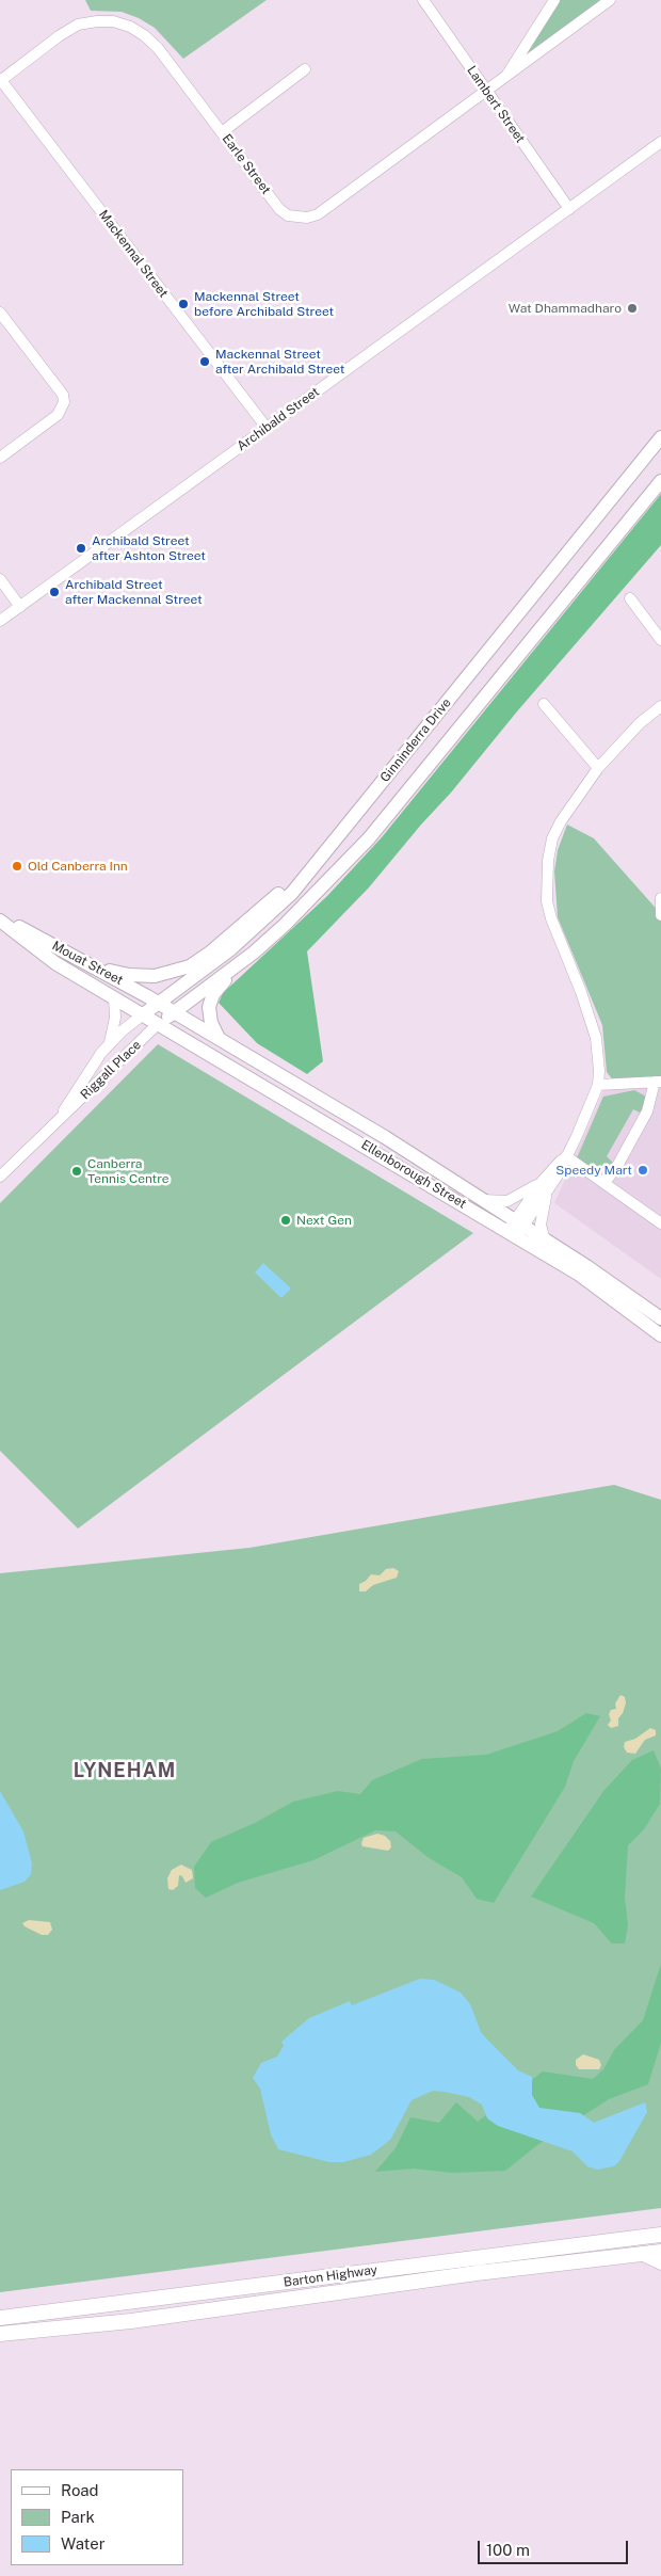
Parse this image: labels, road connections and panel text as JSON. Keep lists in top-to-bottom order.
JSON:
{
  "streets": {
    "highway": ["Barton Highway"],
    "main road": ["Ginninderra Drive", "Mouat Street", "Ellenborough Street"],
    "street": [
      "Lambert Street",
      "Earle Street",
      "Mackennal Street",
      "Archibald Street",
      "Riggall Place"
    ]
  },
  "crossings": [
    ["Lambert Street", "Earle Street"],
    ["Lambert Street", "Archibald Street"],
    ["Earle Street", "Mackennal Street"],
    ["Mackennal Street", "Archibald Street"],
    ["Ginninderra Drive", "Mouat Street"],
    ["Ginninderra Drive", "Riggall Place"],
    ["Ginninderra Drive", "Ellenborough Street"],
    ["Mouat Street", "Riggall Place"],
    ["Mouat Street", "Ellenborough Street"],
    ["Riggall Place", "Ellenborough Street"]
  ],
  "districts": ["LYNEHAM"],
  "places": [
    "Mackennal Street before Archibald Street",
    "Wat Dhammadharo",
    "Mackennal Street after Archibald Street",
    "Archibald Street after Ashton Street",
    "Archibald Street after Mackennal Street",
    "Old Canberra Inn",
    "Speedy Mart",
    "Canberra Tennis Centre",
    "Next Gen"
  ],
  "legend": ["Road", "Park", "Water"],
  "scale_bar": "100 m"
}
